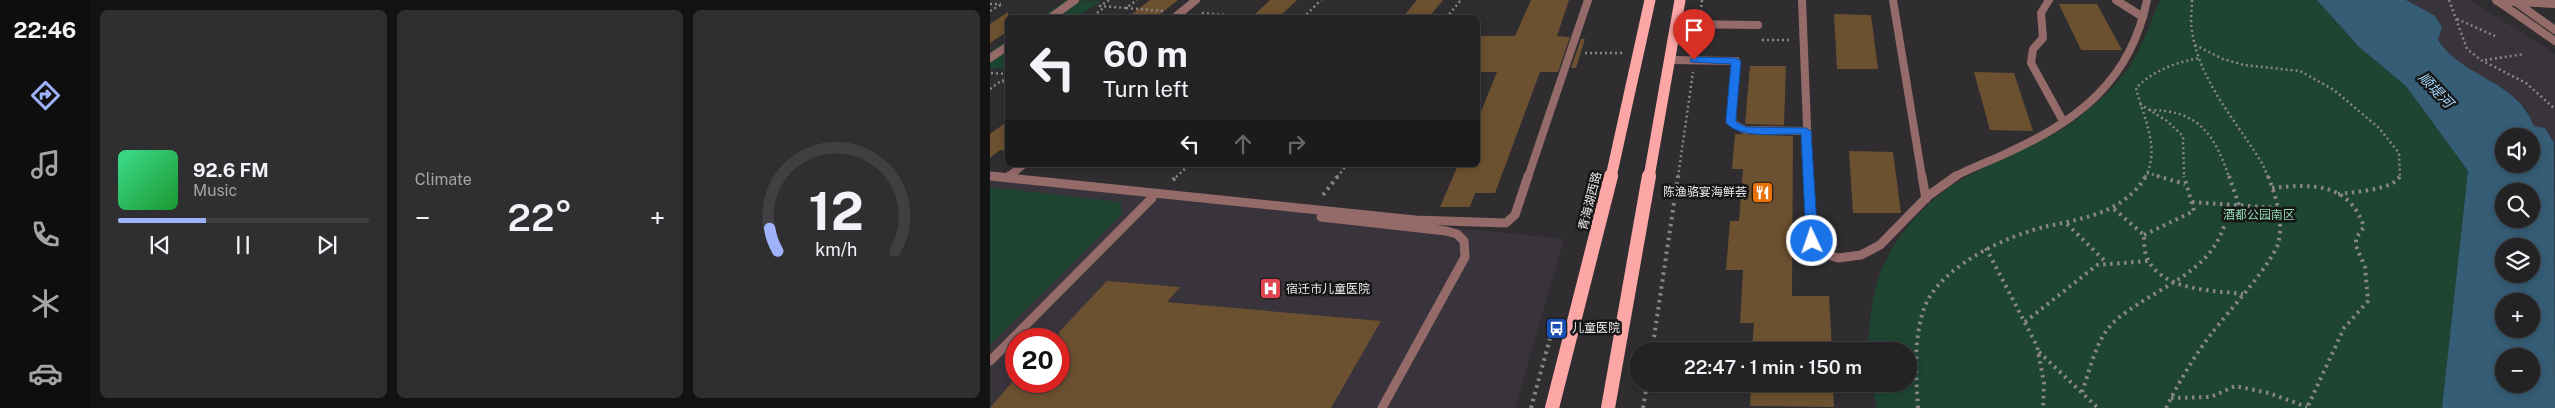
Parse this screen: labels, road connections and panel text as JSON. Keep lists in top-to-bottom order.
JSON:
{
  "streets": {
    "main road": ["青海湖西路"]
  },
  "water": ["顺堤河"],
  "parks": ["酒都公园南区"],
  "places": {
    "restaurant": ["陈渔骆宴海鲜荟"],
    "hospital": ["宿迁市儿童医院"],
    "bus stop": ["儿童医院"]
  },
  "page": {
    "tabs": "22:46",
    "tile": "Climate",
    "turn": ["60 m", "Turn left"],
    "map_buttons": ["+", "−"],
    "song": ["92.6 FM", "Music"],
    "heat": ["−", "22°", "+"],
    "limit": "20",
    "trip": "22:47 · 1 min · 150 m",
    "gauge": ["12", "km/h"]
  }
}
